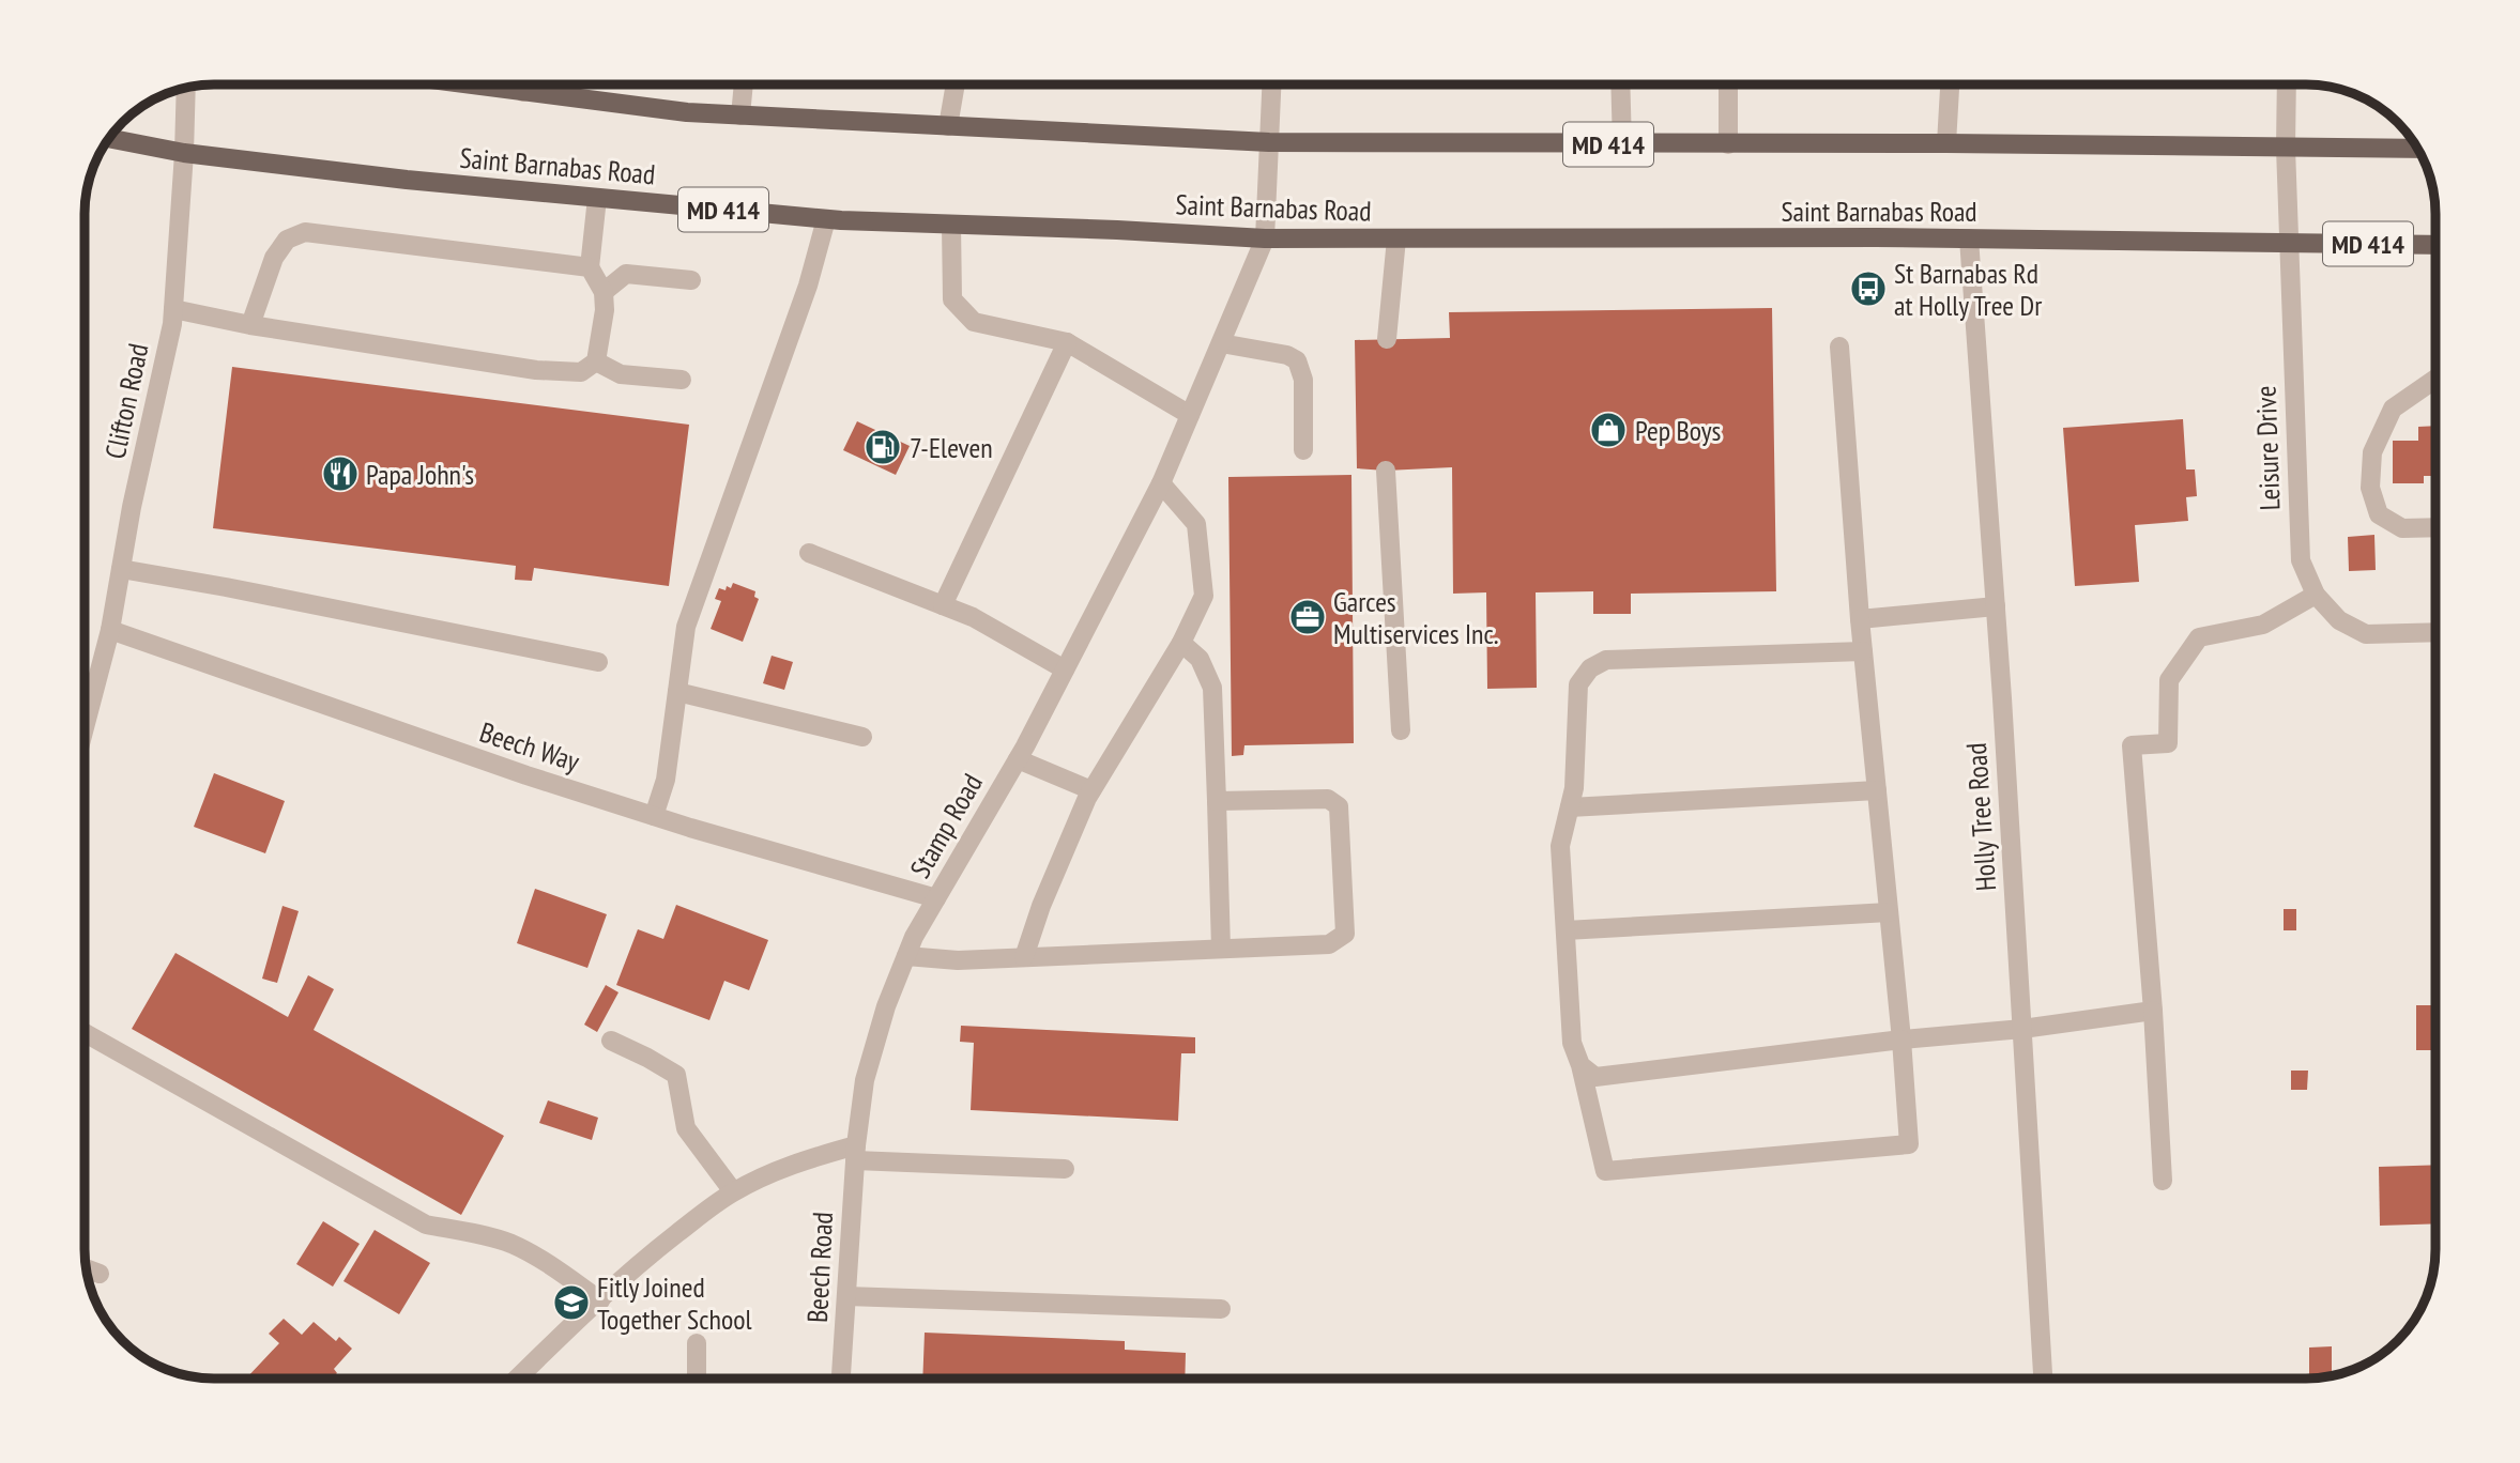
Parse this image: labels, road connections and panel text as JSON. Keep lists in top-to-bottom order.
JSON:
{
  "streets": {
    "main road": ["MD 414", "Saint Barnabas Road"],
    "street": [
      "Clifton Road",
      "Leisure Drive",
      "Beech Way",
      "Holly Tree Road",
      "Stamp Road",
      "Beech Road"
    ]
  },
  "crossings": [
    ["MD 414", "Leisure Drive"],
    ["MD 414", "Stamp Road"],
    ["Saint Barnabas Road", "Clifton Road"],
    ["Saint Barnabas Road", "Leisure Drive"],
    ["Saint Barnabas Road", "Holly Tree Road"],
    ["Saint Barnabas Road", "Stamp Road"],
    ["Clifton Road", "Beech Way"],
    ["Beech Way", "Stamp Road"],
    ["Stamp Road", "Beech Road"]
  ],
  "places": {
    "bus stop": ["St Barnabas Rd at Holly Tree Dr"],
    "shop": ["Pep Boys"],
    "fuel station": ["7-Eleven"],
    "restaurant": ["Papa John's"],
    "office": ["Garces Multiservices Inc."],
    "school or university": ["Fitly Joined Together School"]
  }
}
